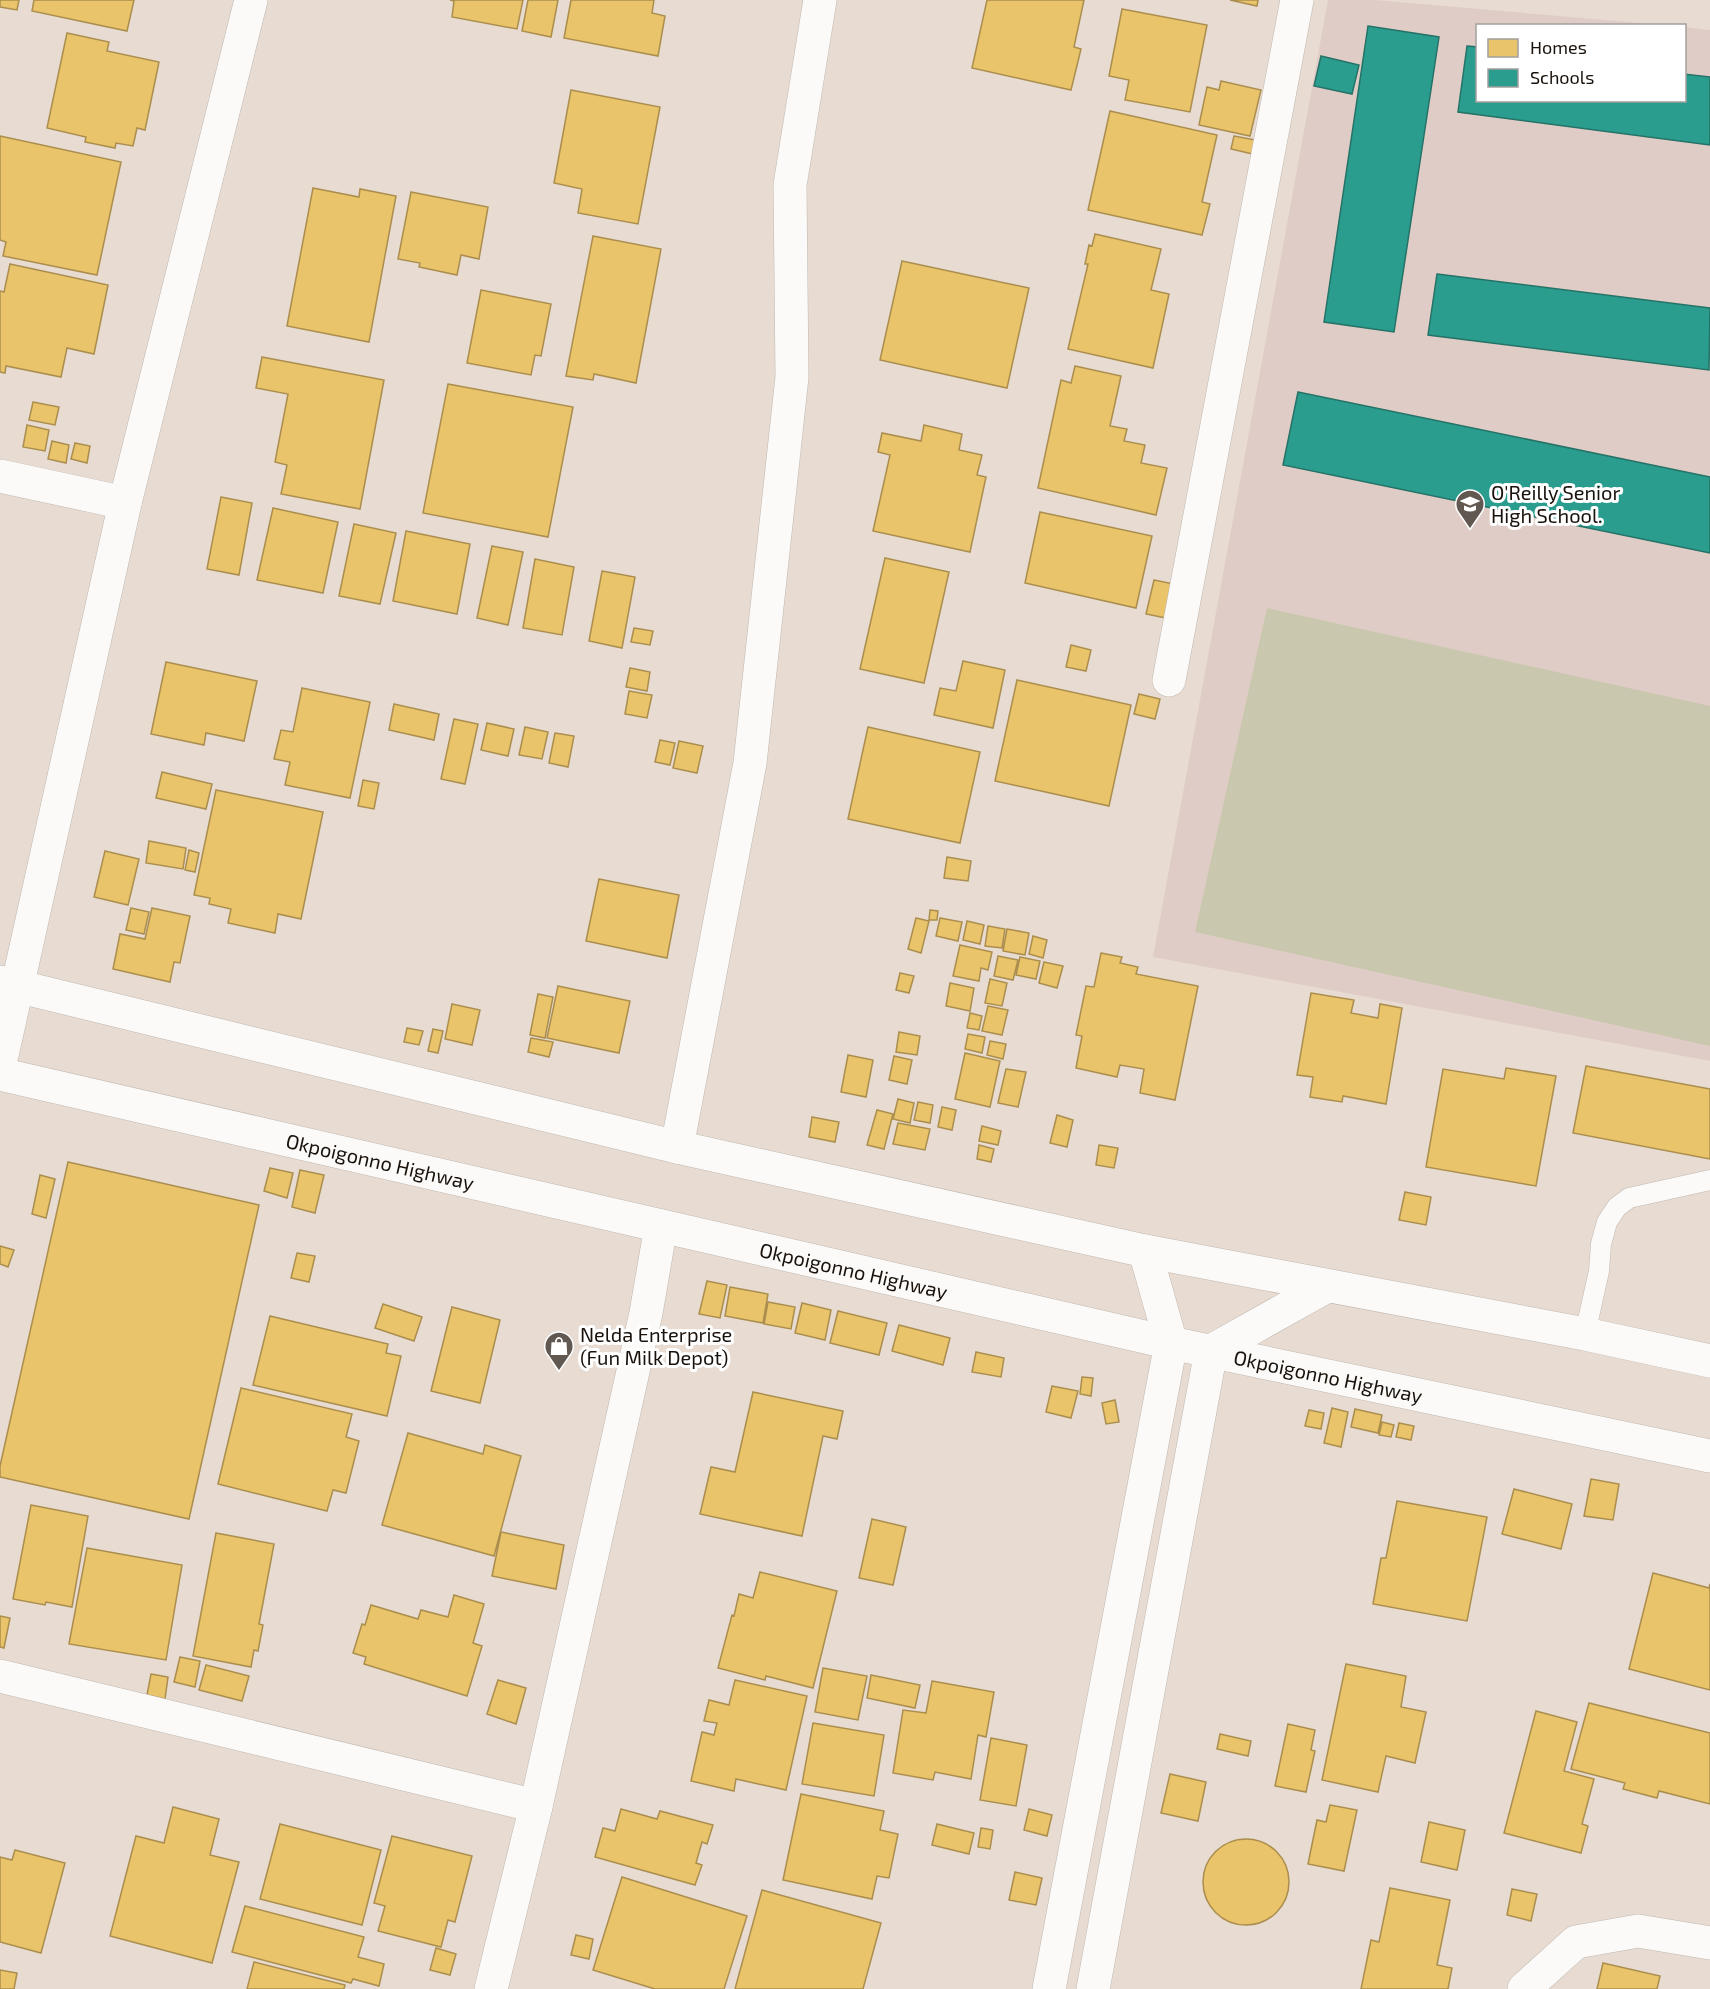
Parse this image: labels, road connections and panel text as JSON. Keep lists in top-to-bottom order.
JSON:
{
  "streets": {
    "street": ["Okpoigonno Highway"]
  },
  "places": {
    "school or university": ["O'Reilly Senior High School."],
    "shop": ["Nelda Enterprise (Fun Milk Depot)"]
  },
  "legend": ["Homes", "Schools"]
}
